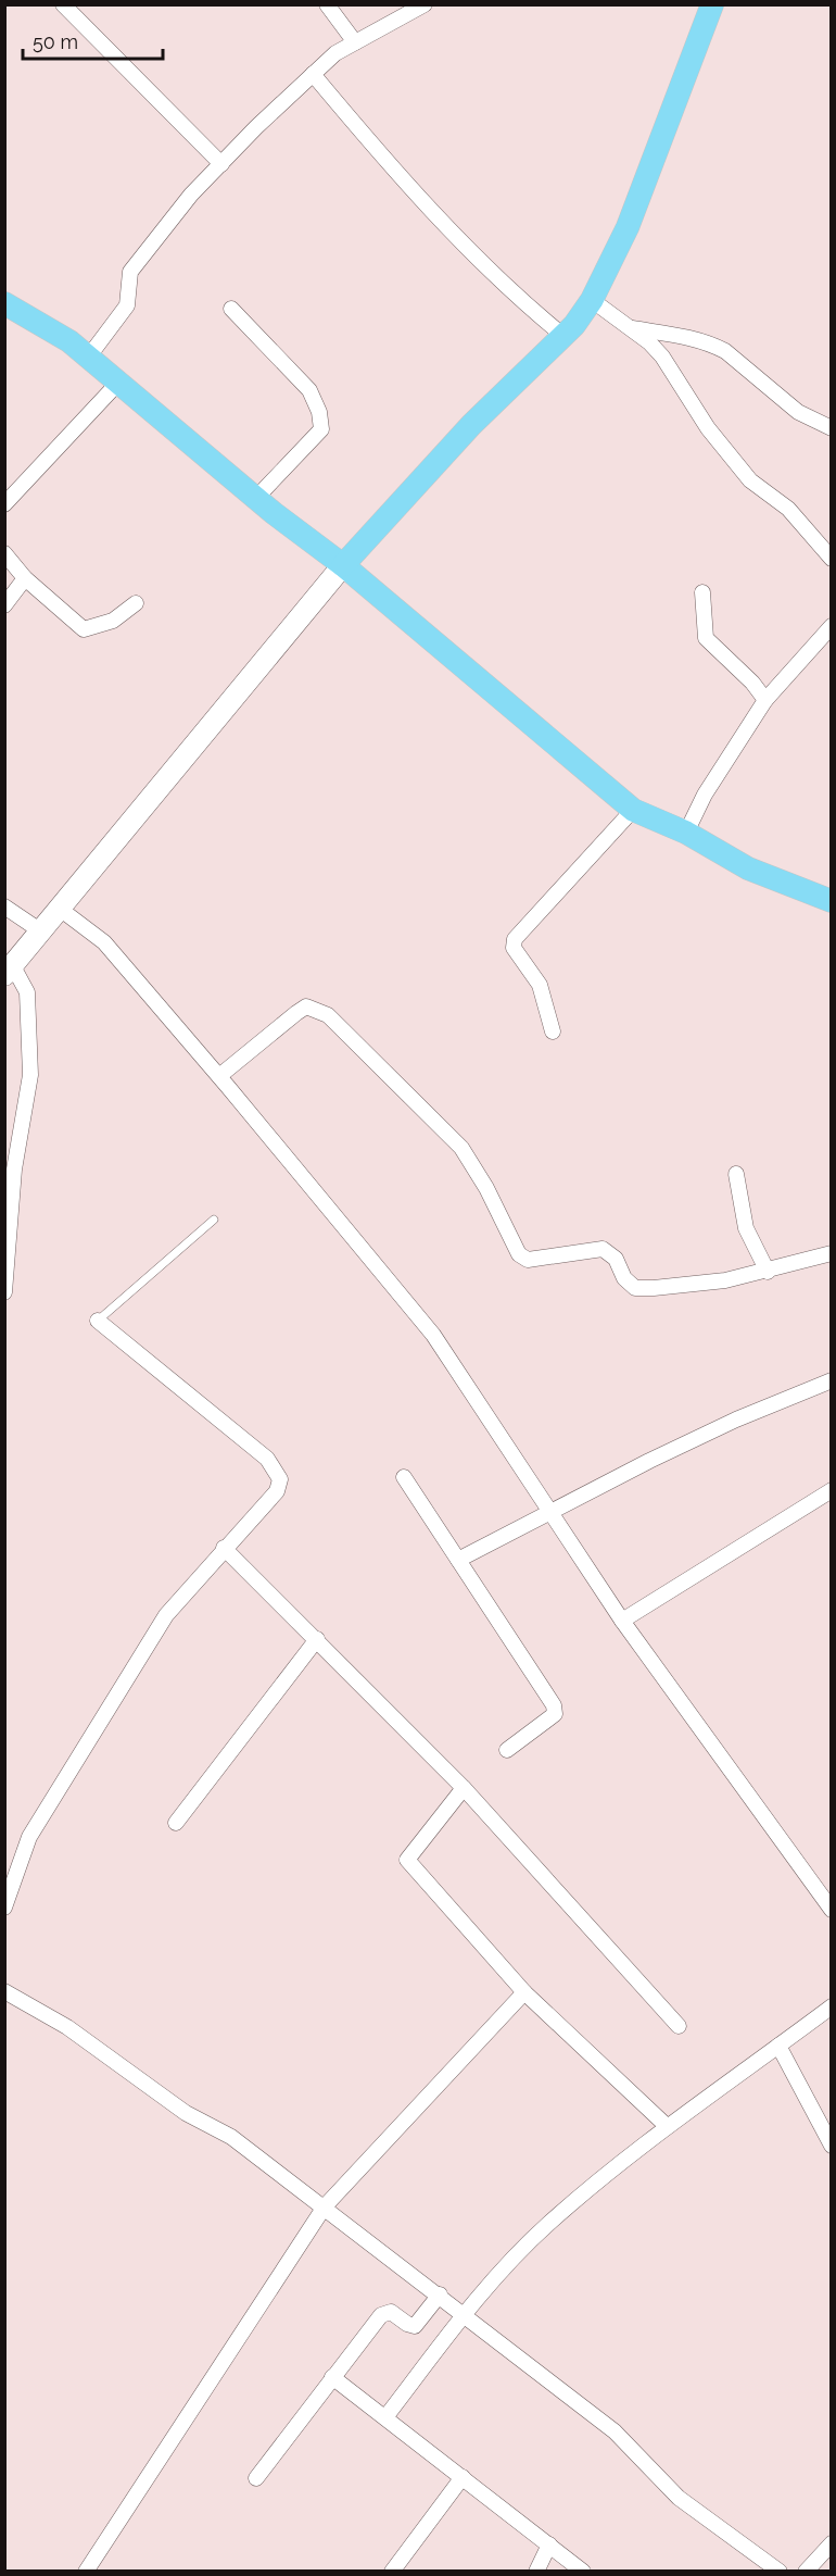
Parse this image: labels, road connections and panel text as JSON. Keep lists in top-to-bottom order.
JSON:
{
  "scale_bar": "50 m"
}
